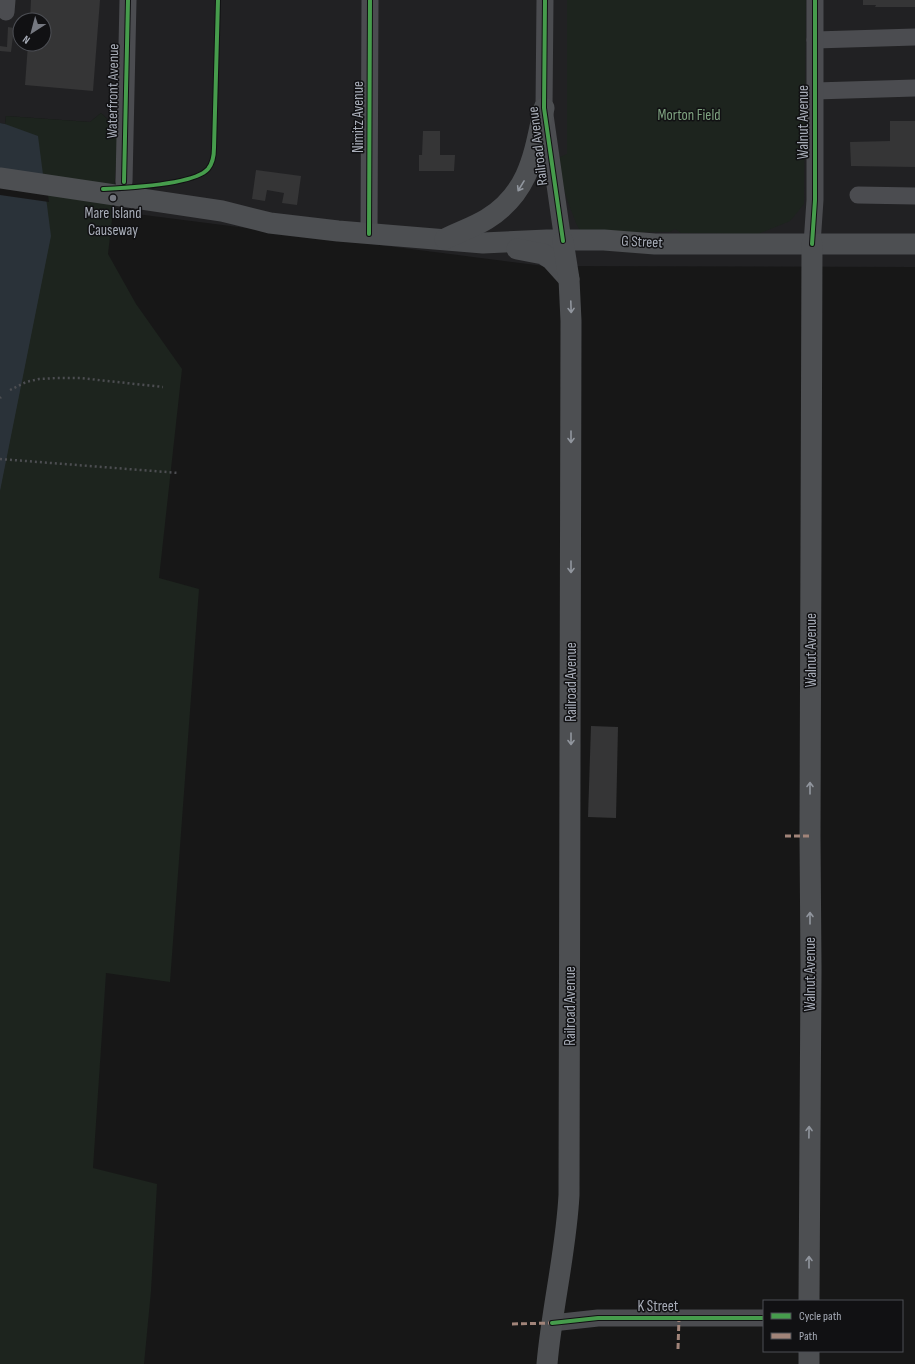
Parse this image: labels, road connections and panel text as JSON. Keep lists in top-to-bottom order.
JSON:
{
  "streets": {
    "main road": ["Walnut Avenue", "Railroad Avenue", "G Street"],
    "street": ["Waterfront Avenue", "Nimitz Avenue", "K Street"]
  },
  "crossings": [
    ["Nimitz Avenue", "G Street"],
    ["Walnut Avenue", "G Street"],
    ["Railroad Avenue", "G Street"],
    ["Railroad Avenue", "K Street"]
  ],
  "one_way": ["Walnut Avenue", "Railroad Avenue"],
  "parks": ["Morton Field"],
  "places": ["Mare Island Causeway"],
  "legend": ["Cycle path", "Path"],
  "north": "bottom left"
}
